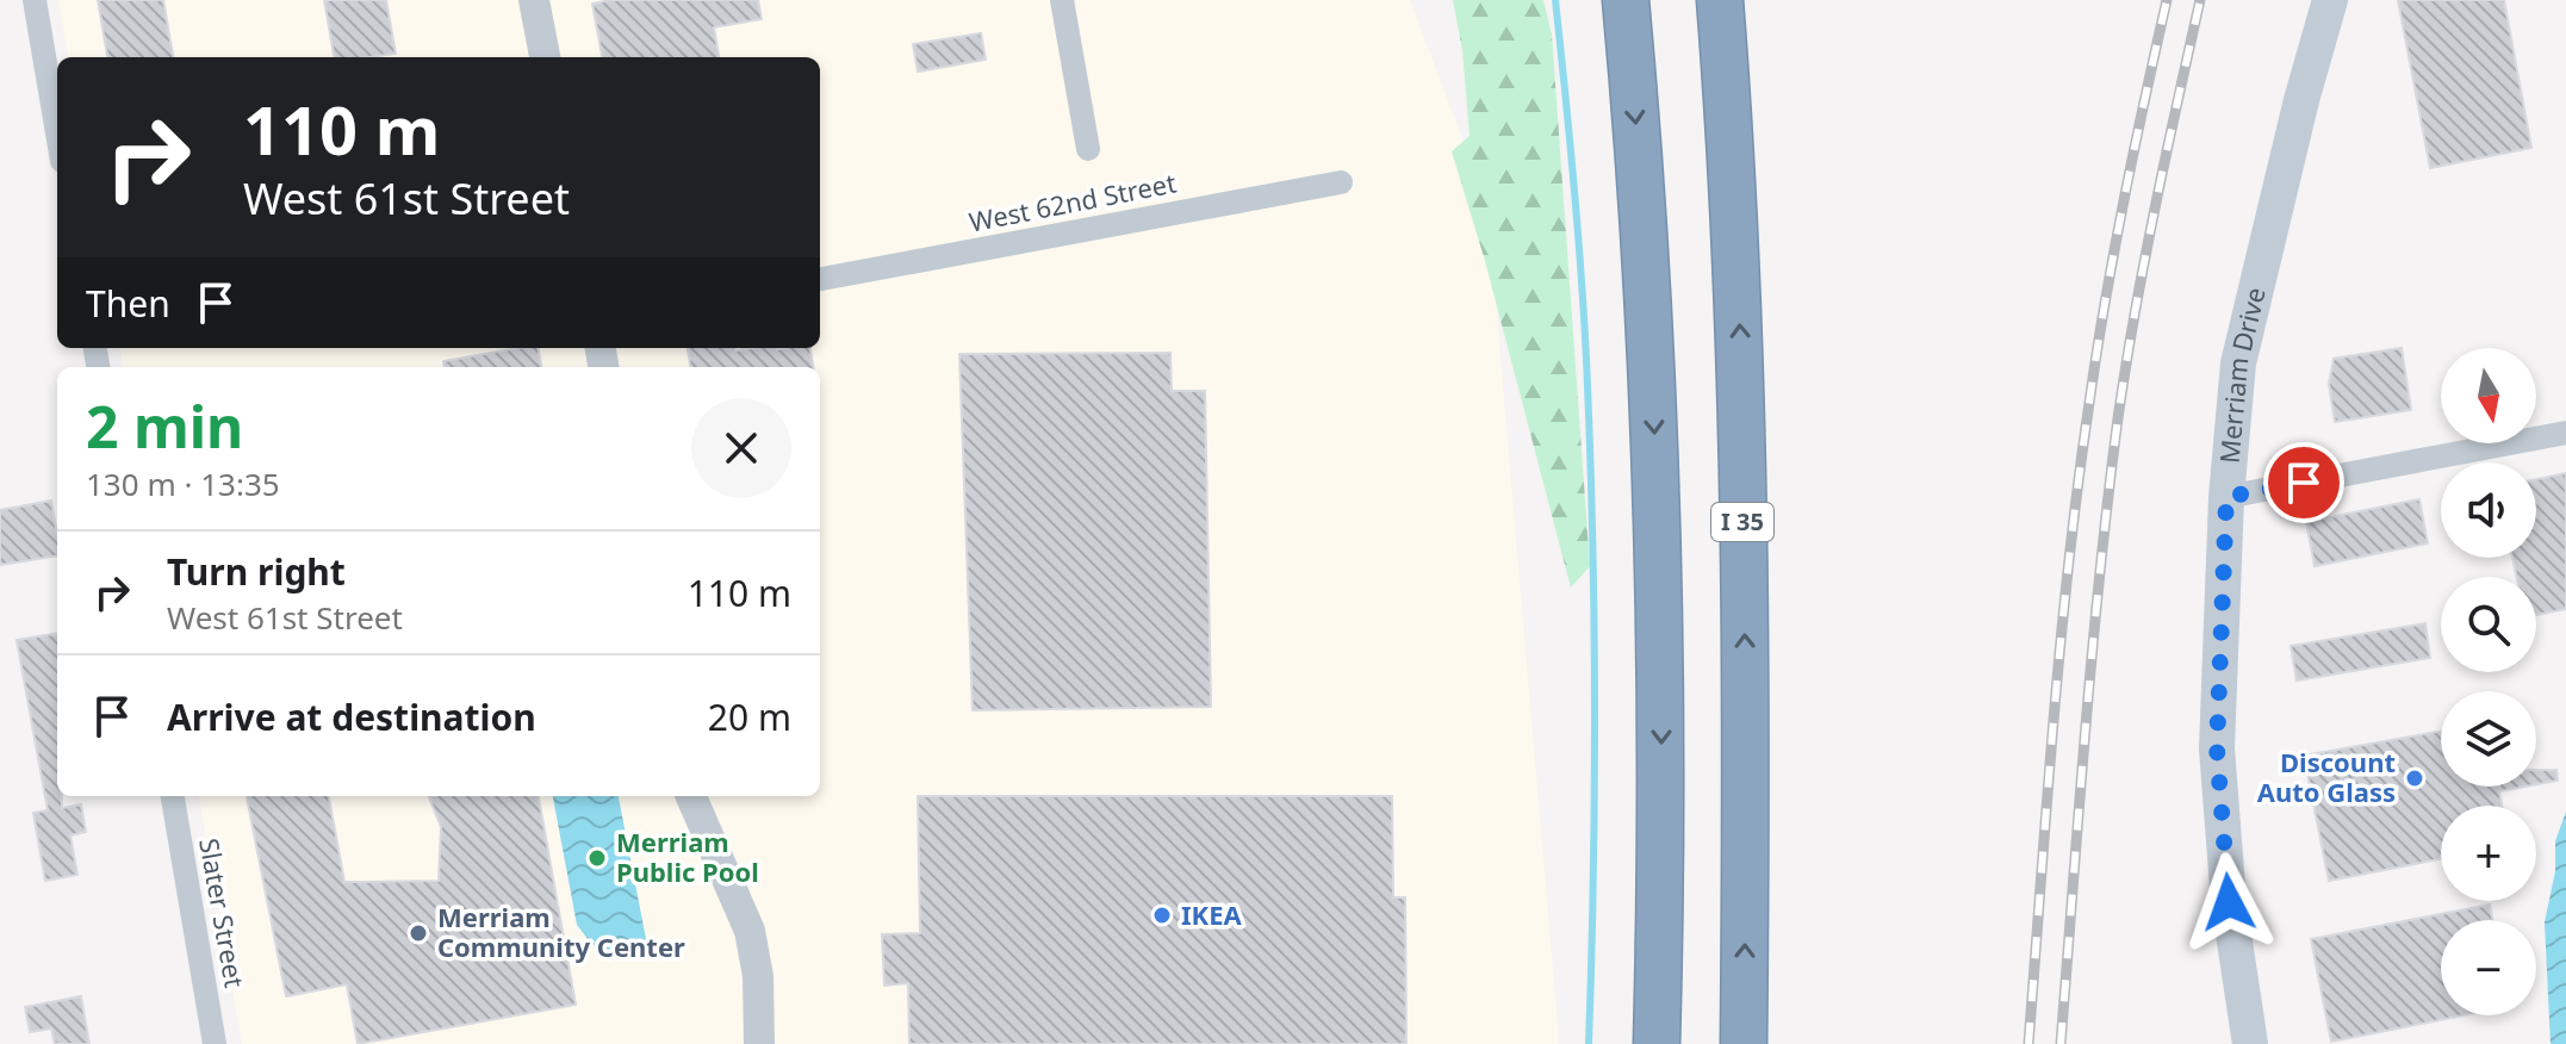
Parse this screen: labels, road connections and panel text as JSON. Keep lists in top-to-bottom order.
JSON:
{
  "streets": {
    "highway": ["I 35"],
    "main road": ["Merriam Drive"],
    "street": ["West 62nd Street", "Slater Street"]
  },
  "places": [
    "Discount Auto Glass",
    "Merriam Public Pool",
    "IKEA",
    "Merriam Community Center"
  ],
  "north": "bottom",
  "page": {
    "turn": ["110 m", "West 61st Street"],
    "then": "Then",
    "map_buttons": ["+", "−"],
    "heading": ["2 min", "130 m · 13:35"],
    "list": [
      {
        "name": "Turn right",
        "note": "West 61st Street",
        "value": "110 m"
      },
      {
        "name": "Arrive at destination",
        "value": "20 m"
      }
    ]
  }
}
